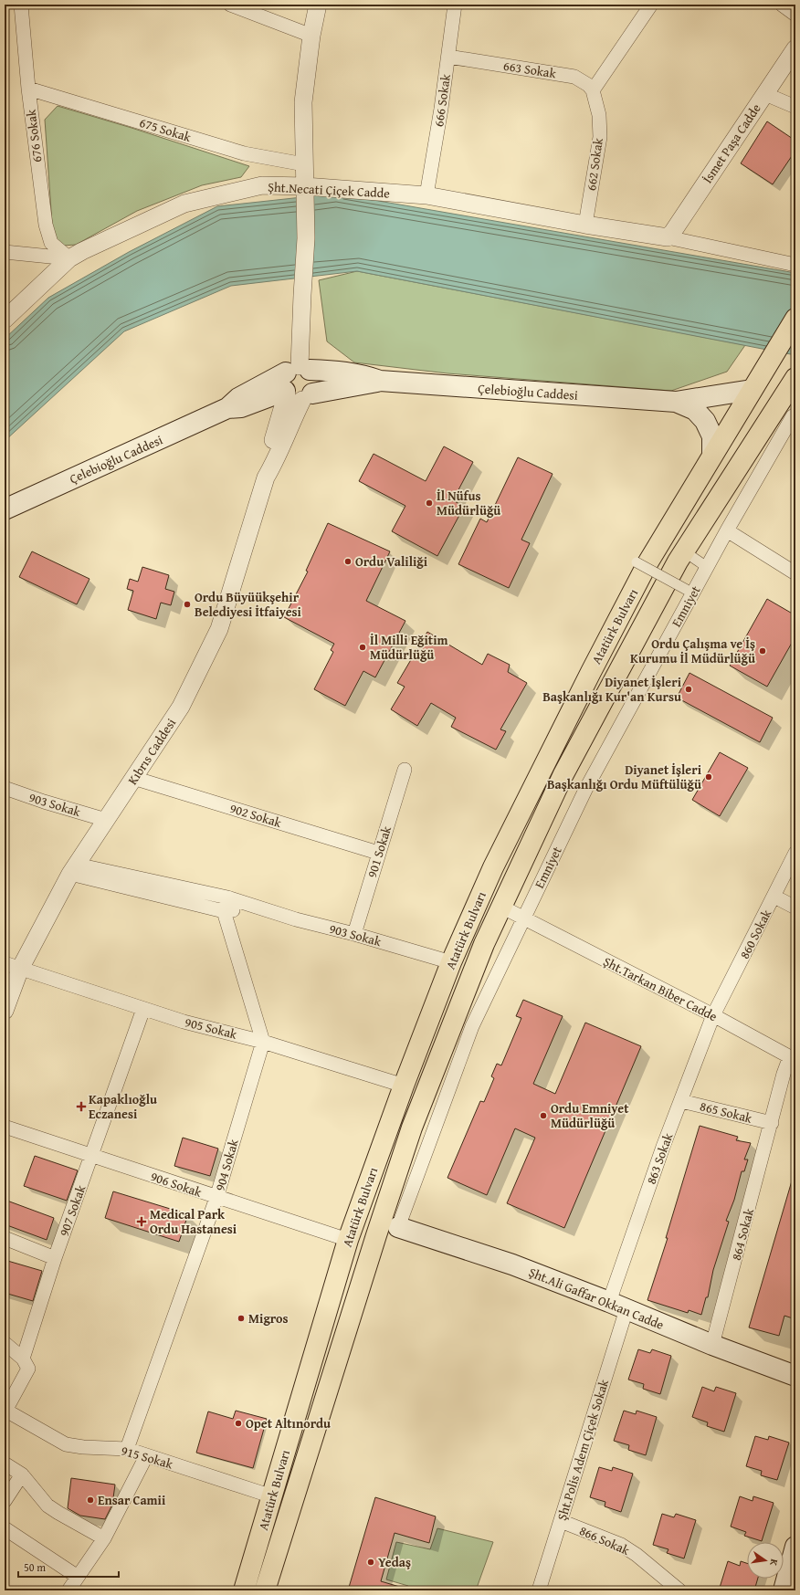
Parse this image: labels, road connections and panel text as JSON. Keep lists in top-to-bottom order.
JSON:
{
  "streets": {
    "highway": ["Atatürk Bulvarı"],
    "main road": ["Çelebioğlu Caddesi", "Şht.Ali Gaffar Okkan Cadde"],
    "street": [
      "663 Sokak",
      "666 Sokak",
      "675 Sokak",
      "676 Sokak",
      "İsmet Paşa Cadde",
      "662 Sokak",
      "Şht.Necati Çiçek Cadde",
      "Emniyet",
      "Kıbrıs Caddesi",
      "903 Sokak",
      "902 Sokak",
      "901 Sokak",
      "860 Sokak",
      "Şht.Tarkan Biber Cadde",
      "905 Sokak",
      "865 Sokak",
      "863 Sokak",
      "904 Sokak",
      "906 Sokak",
      "907 Sokak",
      "864 Sokak",
      "Şht.Polis Adem Çiçek Sokak",
      "915 Sokak",
      "866 Sokak"
    ]
  },
  "crossings": [
    ["663 Sokak", "666 Sokak"],
    ["663 Sokak", "662 Sokak"],
    ["666 Sokak", "Şht.Necati Çiçek Cadde"],
    ["675 Sokak", "676 Sokak"],
    ["676 Sokak", "Şht.Necati Çiçek Cadde"],
    ["İsmet Paşa Cadde", "Şht.Necati Çiçek Cadde"],
    ["662 Sokak", "Şht.Necati Çiçek Cadde"],
    ["Çelebioğlu Caddesi", "Kıbrıs Caddesi"],
    ["Emniyet", "Şht.Tarkan Biber Cadde"],
    ["Emniyet", "Şht.Ali Gaffar Okkan Cadde"],
    ["Atatürk Bulvarı", "903 Sokak"],
    ["Atatürk Bulvarı", "Şht.Tarkan Biber Cadde"],
    ["Atatürk Bulvarı", "905 Sokak"],
    ["Atatürk Bulvarı", "906 Sokak"],
    ["Atatürk Bulvarı", "915 Sokak"],
    ["Kıbrıs Caddesi", "903 Sokak"],
    ["Kıbrıs Caddesi", "902 Sokak"],
    ["Kıbrıs Caddesi", "905 Sokak"],
    ["903 Sokak", "901 Sokak"],
    ["902 Sokak", "901 Sokak"],
    ["860 Sokak", "Şht.Tarkan Biber Cadde"],
    ["860 Sokak", "863 Sokak"],
    ["Şht.Tarkan Biber Cadde", "863 Sokak"],
    ["Şht.Tarkan Biber Cadde", "864 Sokak"],
    ["905 Sokak", "904 Sokak"],
    ["905 Sokak", "907 Sokak"],
    ["865 Sokak", "863 Sokak"],
    ["865 Sokak", "864 Sokak"],
    ["863 Sokak", "Şht.Ali Gaffar Okkan Cadde"],
    ["863 Sokak", "Şht.Polis Adem Çiçek Sokak"],
    ["904 Sokak", "906 Sokak"],
    ["904 Sokak", "915 Sokak"],
    ["906 Sokak", "907 Sokak"],
    ["907 Sokak", "915 Sokak"],
    ["864 Sokak", "Şht.Ali Gaffar Okkan Cadde"],
    ["Şht.Ali Gaffar Okkan Cadde", "Şht.Polis Adem Çiçek Sokak"],
    ["Şht.Polis Adem Çiçek Sokak", "866 Sokak"]
  ],
  "places": {
    "other": [
      "İl Nüfus Müdürlüğü",
      "Ordu Valiliği",
      "Ordu Büyüükşehir Belediyesi İtfaiyesi",
      "İl Milli Eğitim Müdürlüğü",
      "Ordu Çalışma ve İş Kurumu İl Müdürlüğü",
      "Diyanet İşleri Başkanlığı Kur'an Kursu",
      "Diyanet İşleri Başkanlığı Ordu Müftülüğü",
      "Ordu Emniyet Müdürlüğü",
      "Migros",
      "Opet Altınordu",
      "Ensar Camii",
      "Yedaş"
    ],
    "health": ["Kapaklıoğlu Eczanesi", "Medical Park Ordu Hastanesi"]
  },
  "scale_bar": "50 m",
  "north": "right"
}
